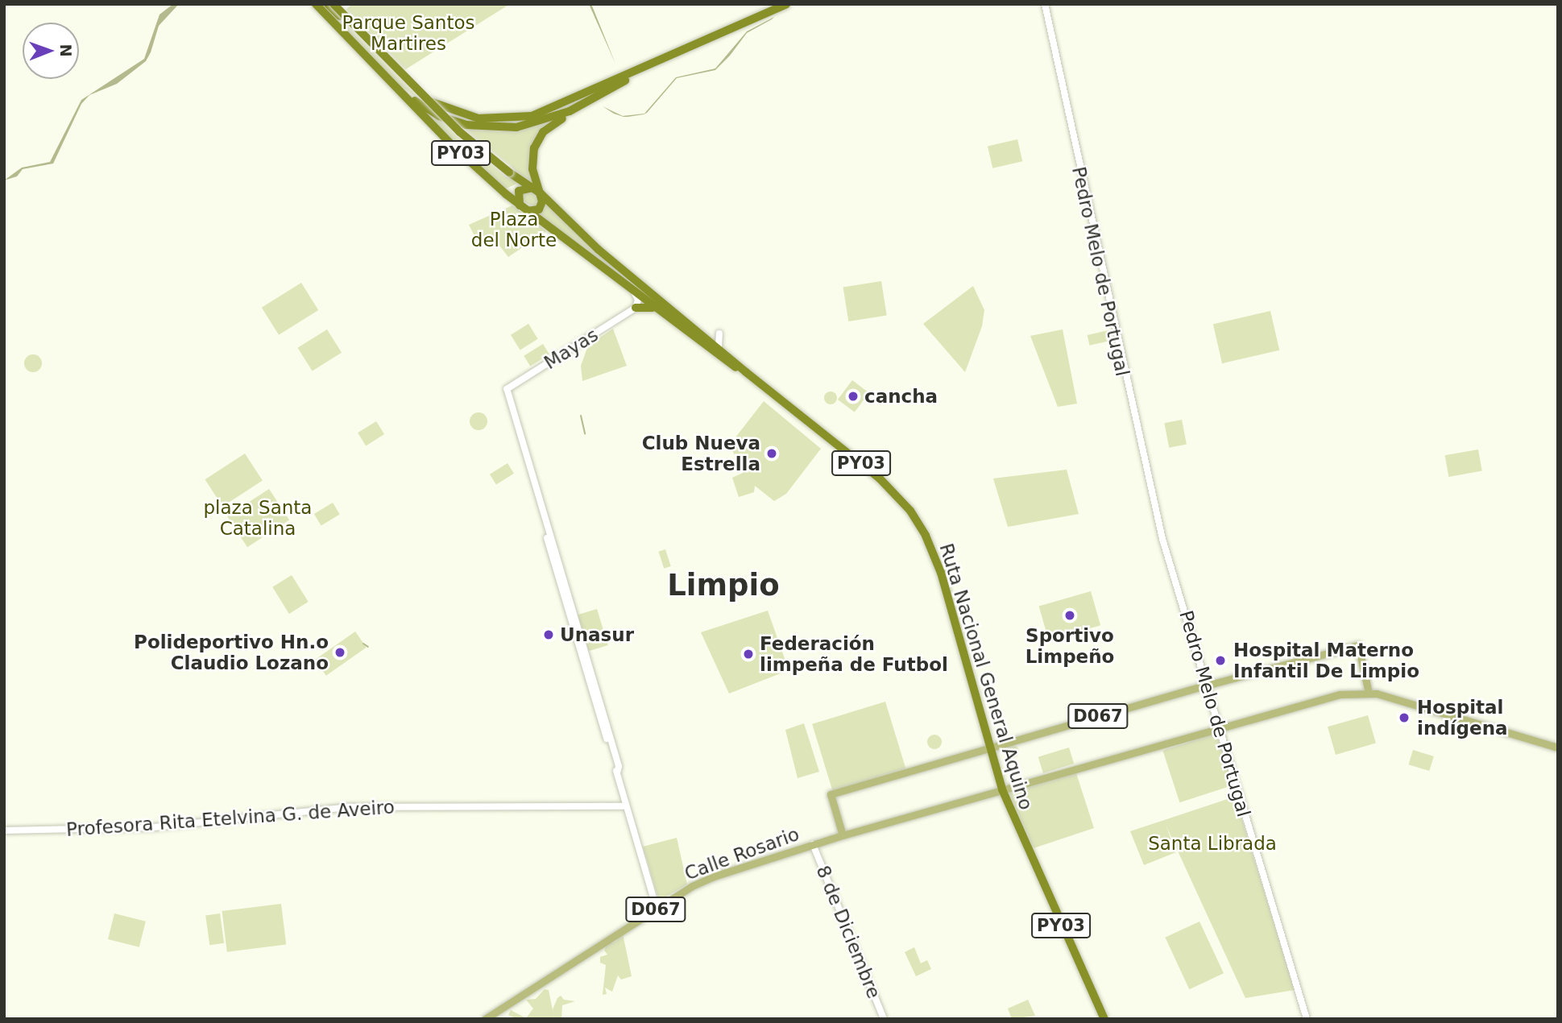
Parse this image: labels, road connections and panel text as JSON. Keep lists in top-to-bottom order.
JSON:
{
  "streets": {
    "highway": ["PY03", "Ruta Nacional General Aquino"],
    "main road": ["D067", "Calle Rosario"],
    "street": [
      "Pedro Melo de Portugal",
      "Mayas",
      "Profesora Rita Etelvina G. de Aveiro",
      "8 de Diciembre"
    ]
  },
  "crossings": [
    ["PY03", "Ruta Nacional General Aquino"],
    ["Pedro Melo de Portugal", "D067"],
    ["Mayas", "Profesora Rita Etelvina G. de Aveiro"],
    ["Ruta Nacional General Aquino", "D067"],
    ["D067", "Calle Rosario"],
    ["Calle Rosario", "8 de Diciembre"]
  ],
  "districts": ["Limpio"],
  "parks": [
    "Parque Santos Martires",
    "Plaza del Norte",
    "plaza Santa Catalina",
    "Santa Librada"
  ],
  "places": [
    "cancha",
    "Club Nueva Estrella",
    "Sportivo Limpeño",
    "Unasur",
    "Polideportivo Hn.o Claudio Lozano",
    "Federación limpeña de Futbol",
    "Hospital Materno Infantil De Limpio",
    "Hospital indígena"
  ],
  "north": "right"
}
